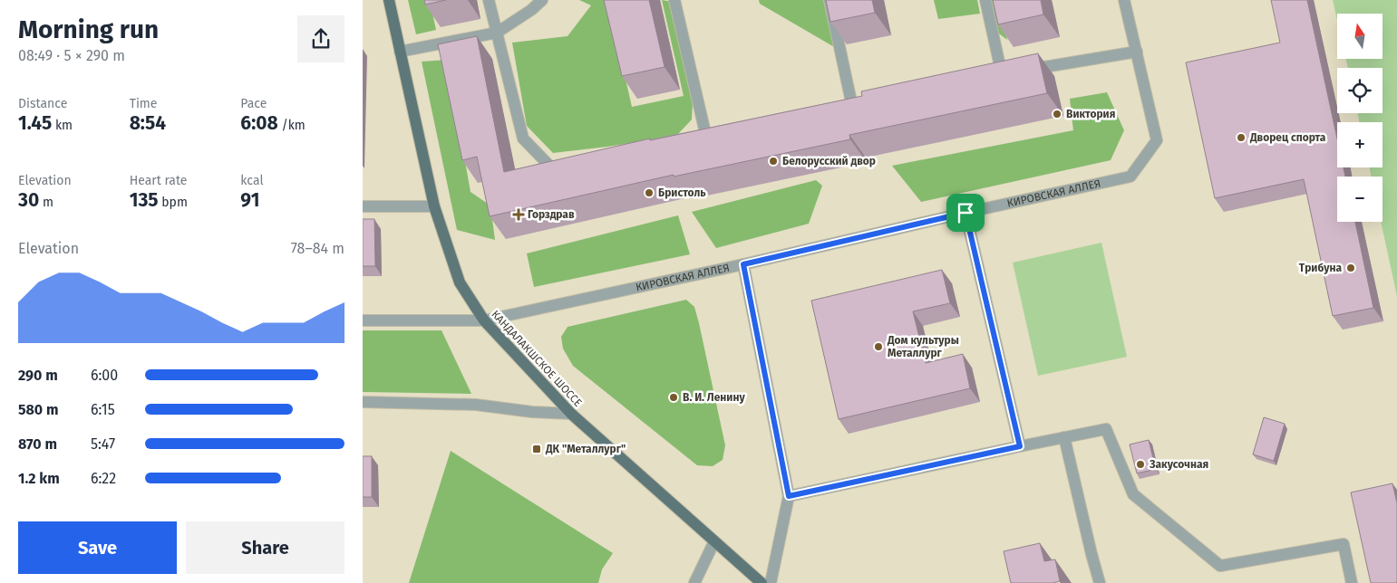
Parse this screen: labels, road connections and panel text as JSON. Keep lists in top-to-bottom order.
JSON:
{
  "streets": {
    "main road": ["КАНДАЛАКШСКОЕ ШОССЕ"],
    "street": ["КИРОВСКАЯ АЛЛЕЯ"]
  },
  "crossings": [
    ["КИРОВСКАЯ АЛЛЕЯ", "КАНДАЛАКШСКОЕ ШОССЕ"]
  ],
  "places": {
    "other": [
      "Виктория",
      "Дворец спорта",
      "Белорусский двор",
      "Бристоль",
      "Трибуна",
      "Дом культуры Металлург",
      "В. И. Ленину",
      "Закусочная"
    ],
    "health": ["Горздрав"],
    "transit": ["ДК \"Металлург\""]
  },
  "north": "top",
  "page": {
    "heading": ["Morning run", "08:49 · 5 × 290 m"],
    "map_buttons": ["+", "−"],
    "stats": [
      ["Distance", "1.45 km"],
      ["Time", "8:54"],
      ["Pace", "6:08 /km"],
      ["Elevation", "30 m"],
      ["Heart rate", "135 bpm"],
      ["kcal", "91"]
    ],
    "chart": ["Elevation", "78–84 m"],
    "list": [
      {
        "name": "290 m",
        "note": "6:00"
      },
      {
        "name": "580 m",
        "note": "6:15"
      },
      {
        "name": "870 m",
        "note": "5:47"
      },
      {
        "name": "1.2 km",
        "note": "6:22"
      }
    ],
    "buttons": ["Save", "Share"]
  }
}
